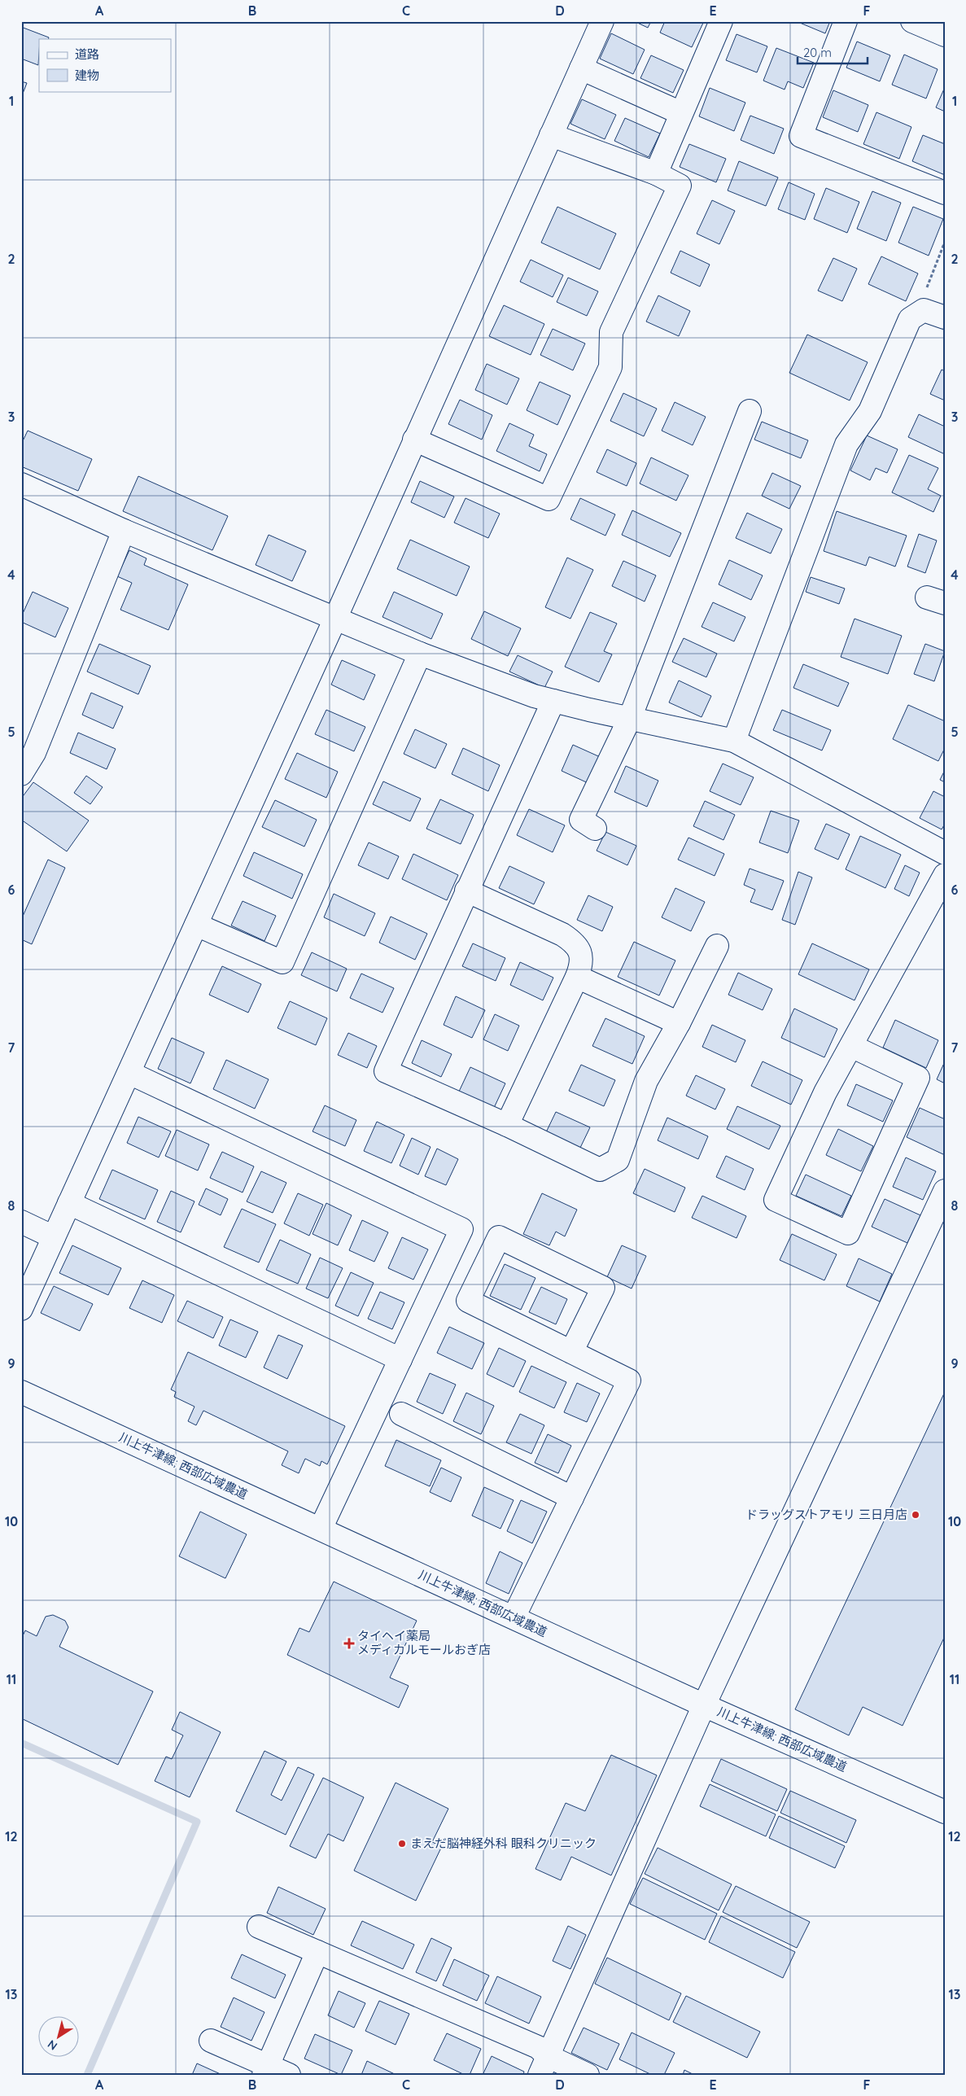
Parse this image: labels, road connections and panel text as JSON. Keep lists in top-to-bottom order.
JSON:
{
  "streets": {
    "street": ["川上牛津線; 西部広域農道"]
  },
  "places": {
    "other": ["ドラッグストアモリ 三日月店", "まえだ脳神経外科 眼科クリニック"],
    "health": ["タイヘイ薬局 メディカルモールおぎ店"]
  },
  "legend": ["道路", "建物"],
  "scale_bar": "20 m",
  "north": "bottom left",
  "grid": {
    "columns": [
      "A",
      "B",
      "C",
      "D",
      "E",
      "F"
    ],
    "rows": [
      "1",
      "2",
      "3",
      "4",
      "5",
      "6",
      "7",
      "8",
      "9",
      "10",
      "11",
      "12",
      "13"
    ]
  }
}
